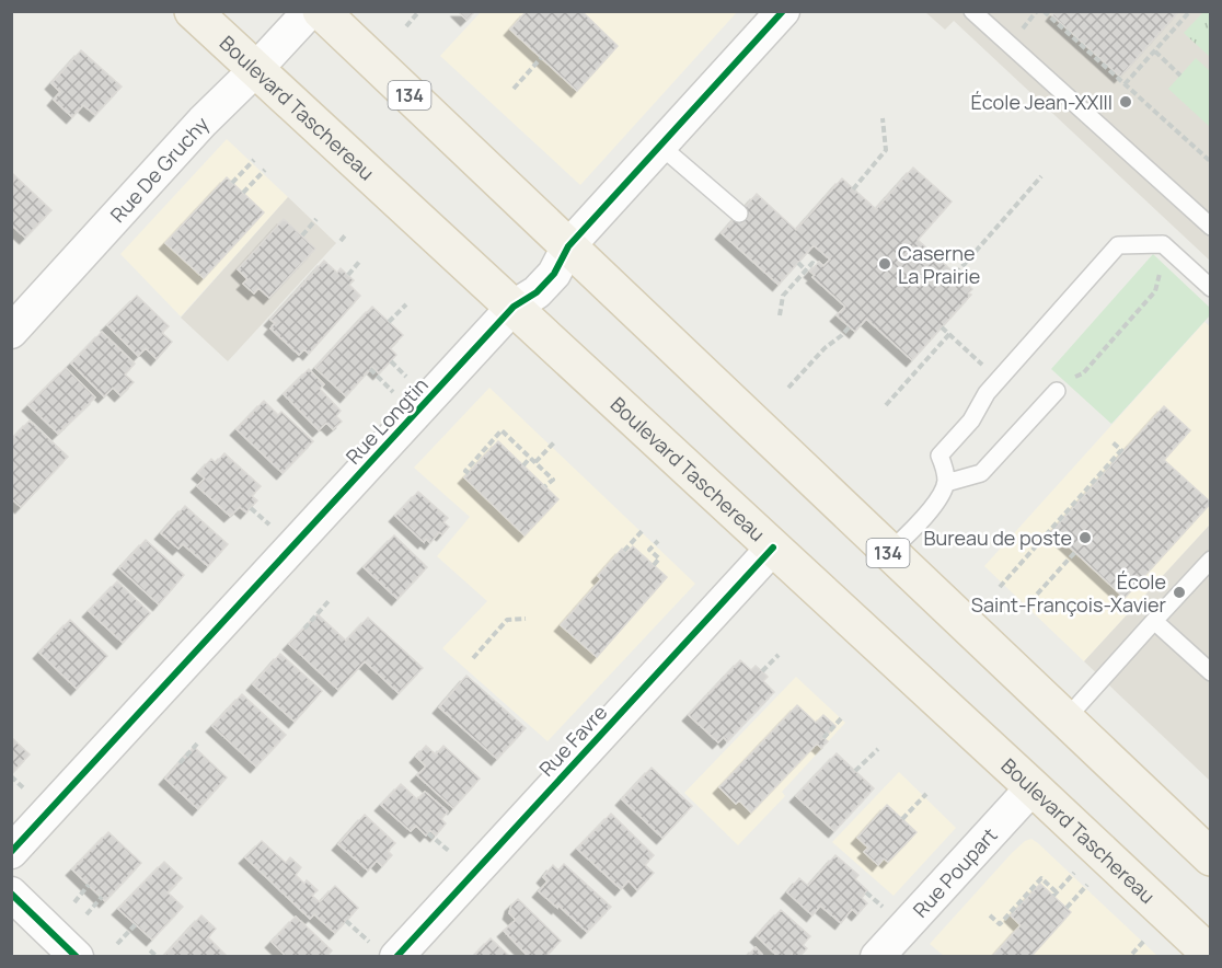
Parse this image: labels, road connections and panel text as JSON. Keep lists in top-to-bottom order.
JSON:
{
  "streets": {
    "main road": ["134", "Boulevard Taschereau"],
    "street": [
      "Rue De Gruchy",
      "Rue Longtin",
      "Rue Favre",
      "Rue Poupart"
    ]
  },
  "crossings": [
    ["134", "Rue Longtin"],
    ["Boulevard Taschereau", "Rue De Gruchy"],
    ["Boulevard Taschereau", "Rue Longtin"],
    ["Boulevard Taschereau", "Rue Favre"],
    ["Boulevard Taschereau", "Rue Poupart"]
  ],
  "places": [
    "École Jean-XXIII",
    "Caserne La Prairie",
    "Bureau de poste",
    "École Saint-François-Xavier"
  ]
}
